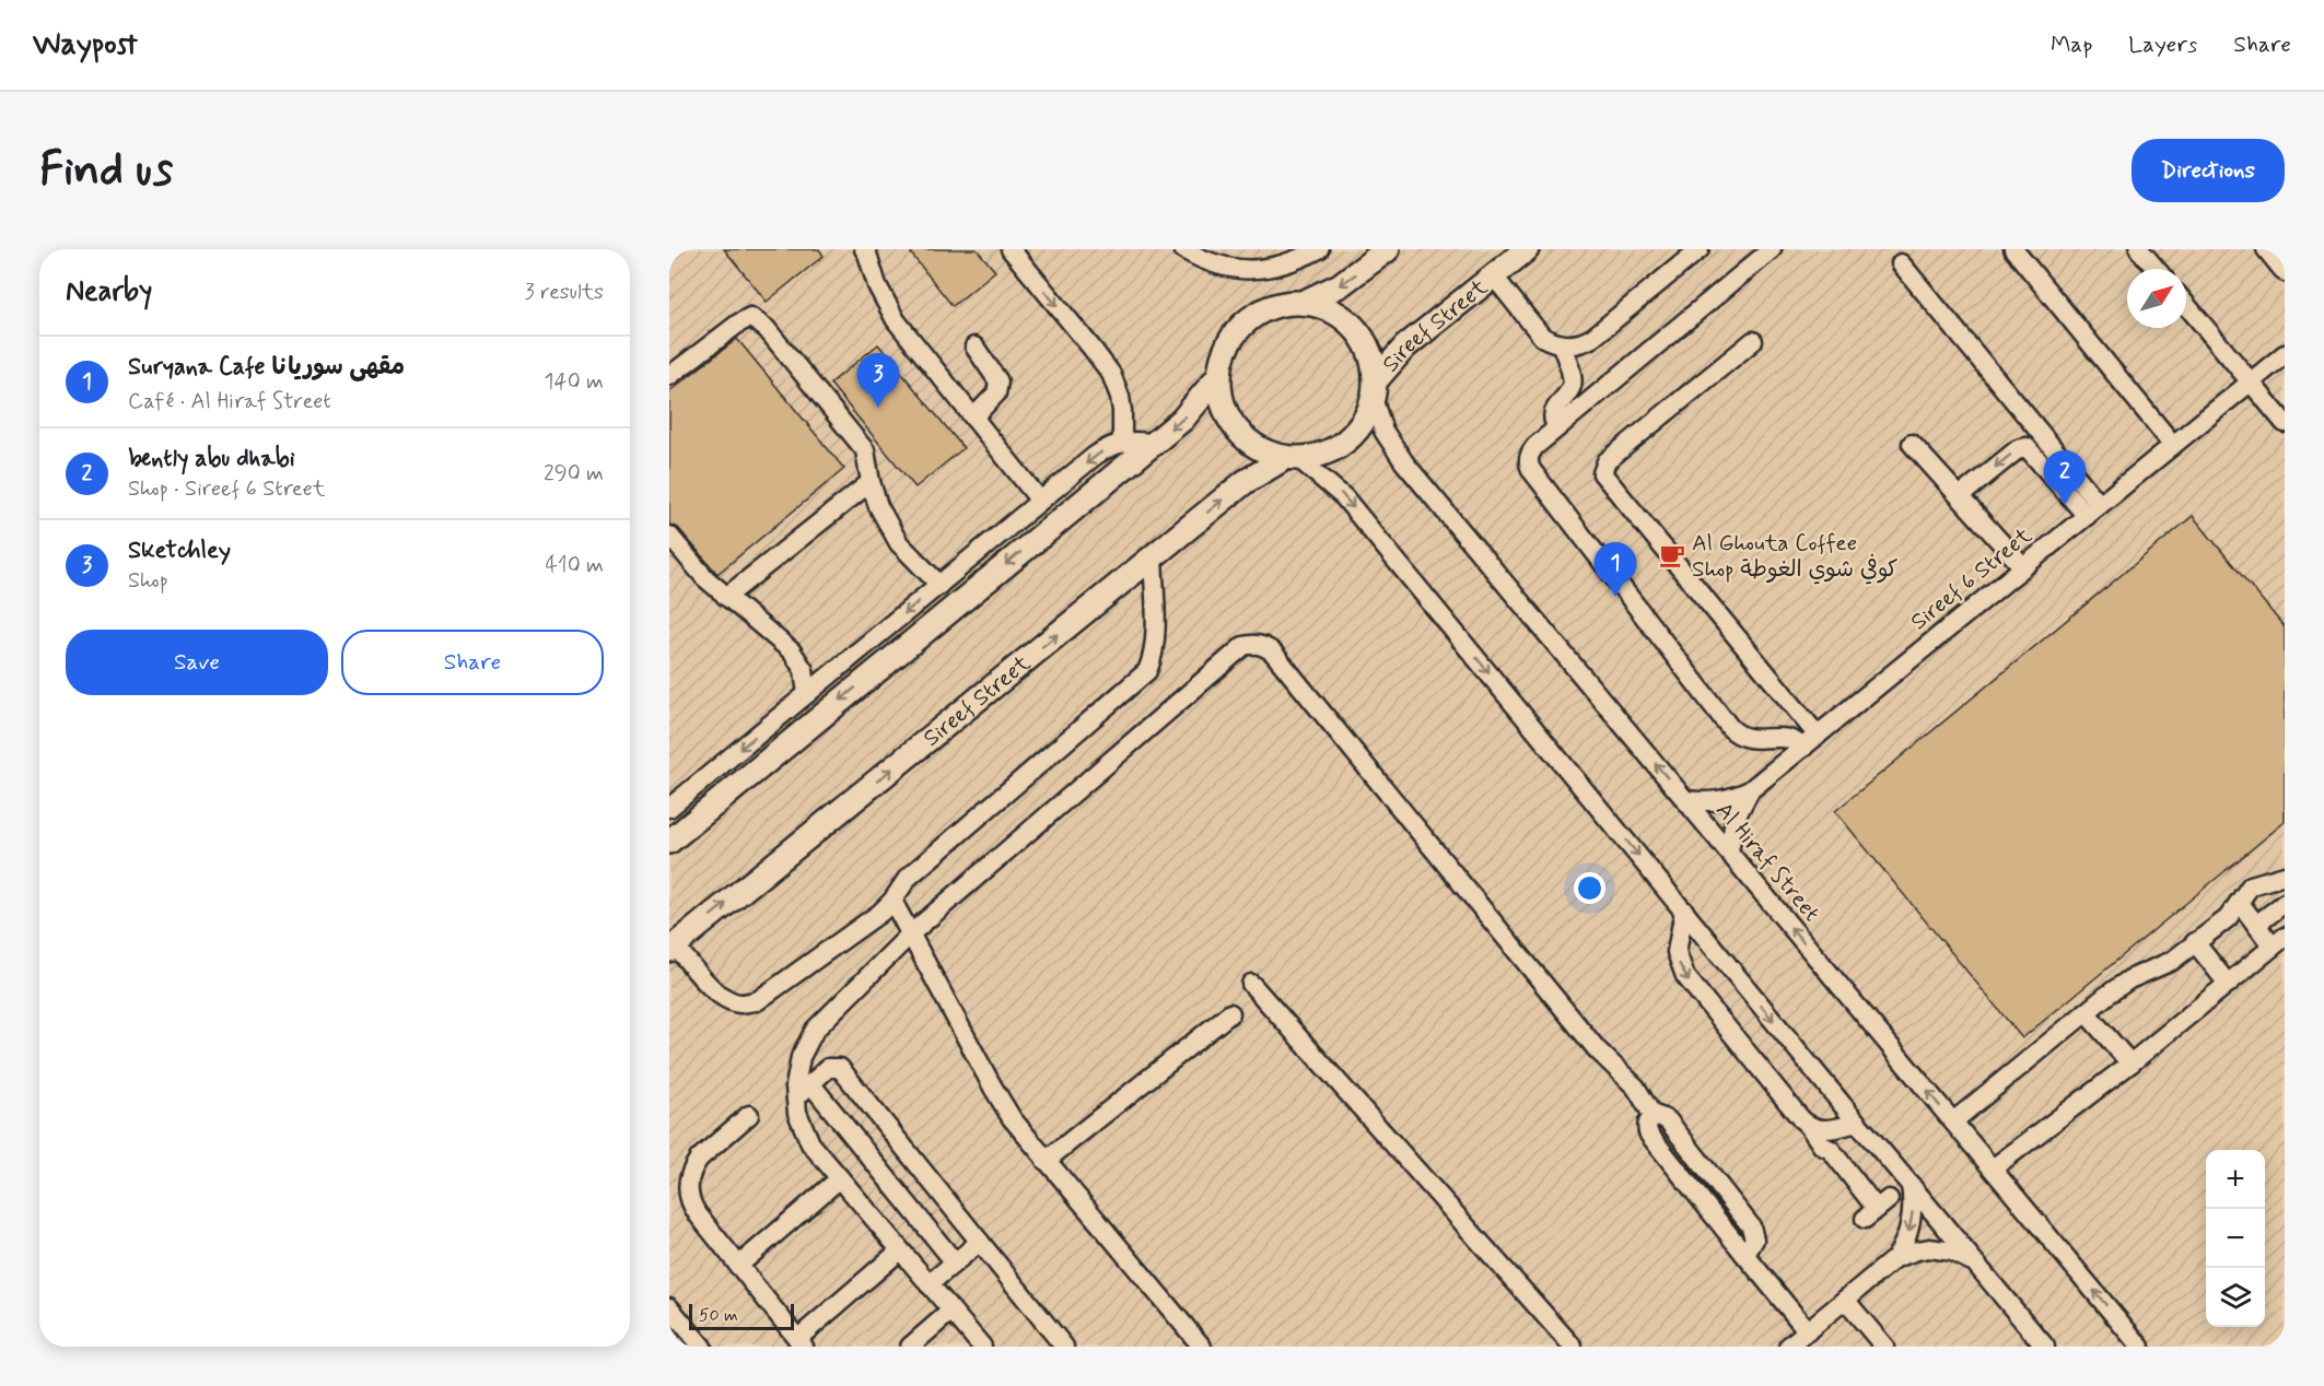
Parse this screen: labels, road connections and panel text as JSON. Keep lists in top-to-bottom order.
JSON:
{
  "streets": {
    "main road": ["Sireef Street"],
    "street": ["Sireef 6 Street", "Al Hiraf Street"]
  },
  "crossings": [
    ["Sireef Street", "Al Hiraf Street"],
    ["Sireef 6 Street", "Al Hiraf Street"]
  ],
  "places": {
    "cafe": ["Al Ghouta Coffee Shop كوفي شوي الغوطة"]
  },
  "scale_bar": "50 m",
  "north": "top right",
  "page": {
    "header": "Waypost",
    "nav": ["Map", "Layers", "Share"],
    "buttons": [
      "Directions",
      ["Save", "Share"]
    ],
    "title": "Find us",
    "heading": ["Nearby", "3 results"],
    "list": [
      {
        "mark": "1",
        "name": "Suryana Cafe مقهى سوريانا",
        "note": "Café · Al Hiraf Street",
        "value": "140 m"
      },
      {
        "mark": "2",
        "name": "bently abu dhabi",
        "note": "Shop · Sireef 6 Street",
        "value": "290 m"
      },
      {
        "mark": "3",
        "name": "Sketchley",
        "note": "Shop",
        "value": "410 m"
      }
    ],
    "pins": ["3", "2", "1"],
    "map_buttons": ["+", "−"],
    "scale": "50 m"
  }
}
